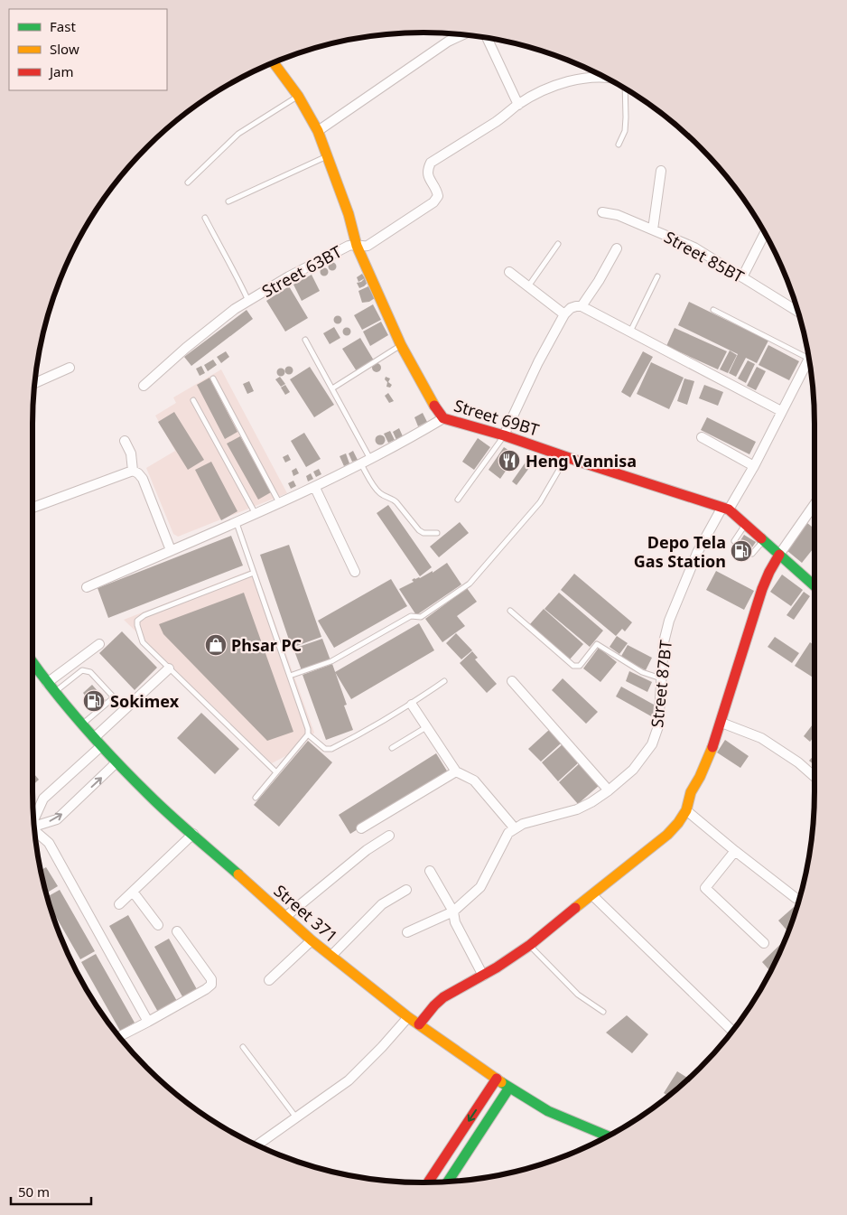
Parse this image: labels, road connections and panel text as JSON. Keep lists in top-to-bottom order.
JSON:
{
  "streets": {
    "street": [
      "Street 85BT",
      "Street 63BT",
      "Street 69BT",
      "Street 87BT",
      "Street 371"
    ]
  },
  "crossings": [
    ["Street 63BT", "Street 69BT"],
    ["Street 69BT", "Street 87BT"]
  ],
  "places": {
    "restaurant": ["Heng Vannisa"],
    "fuel station": ["Depo Tela Gas Station", "Sokimex"],
    "shop": ["Phsar PC"]
  },
  "legend": ["Fast", "Slow", "Jam"],
  "scale_bar": "50 m"
}
